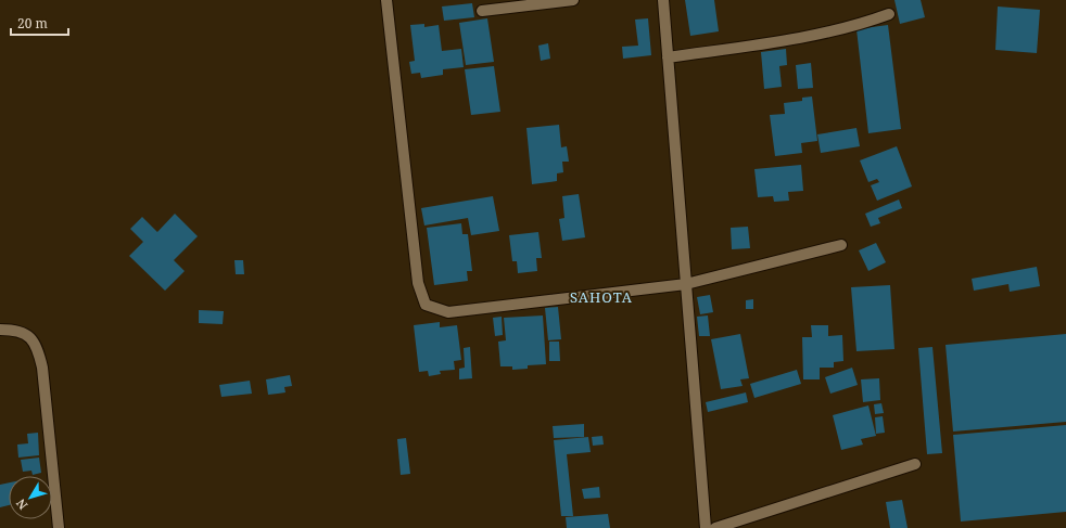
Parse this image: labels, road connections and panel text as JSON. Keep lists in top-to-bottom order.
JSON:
{
  "districts": ["SAHOTA"],
  "scale_bar": "20 m",
  "north": "bottom left"
}
